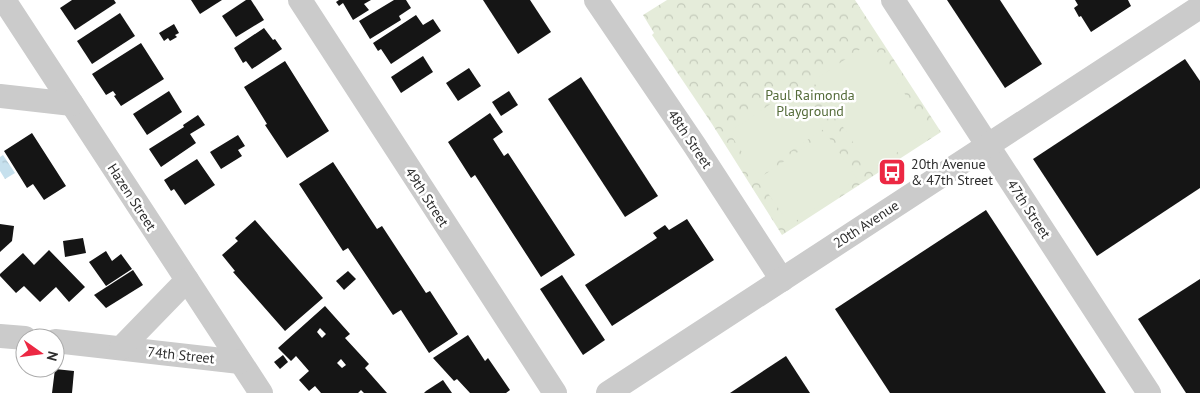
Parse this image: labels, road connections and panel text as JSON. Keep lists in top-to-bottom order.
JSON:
{
  "streets": {
    "street": [
      "48th Street",
      "Hazen Street",
      "49th Street",
      "47th Street",
      "20th Avenue",
      "74th Street"
    ]
  },
  "crossings": [
    ["48th Street", "20th Avenue"],
    ["Hazen Street", "74th Street"],
    ["47th Street", "20th Avenue"]
  ],
  "parks": ["Paul Raimonda Playground"],
  "places": {
    "bus stop": ["20th Avenue & 47th Street"]
  },
  "north": "right"
}
